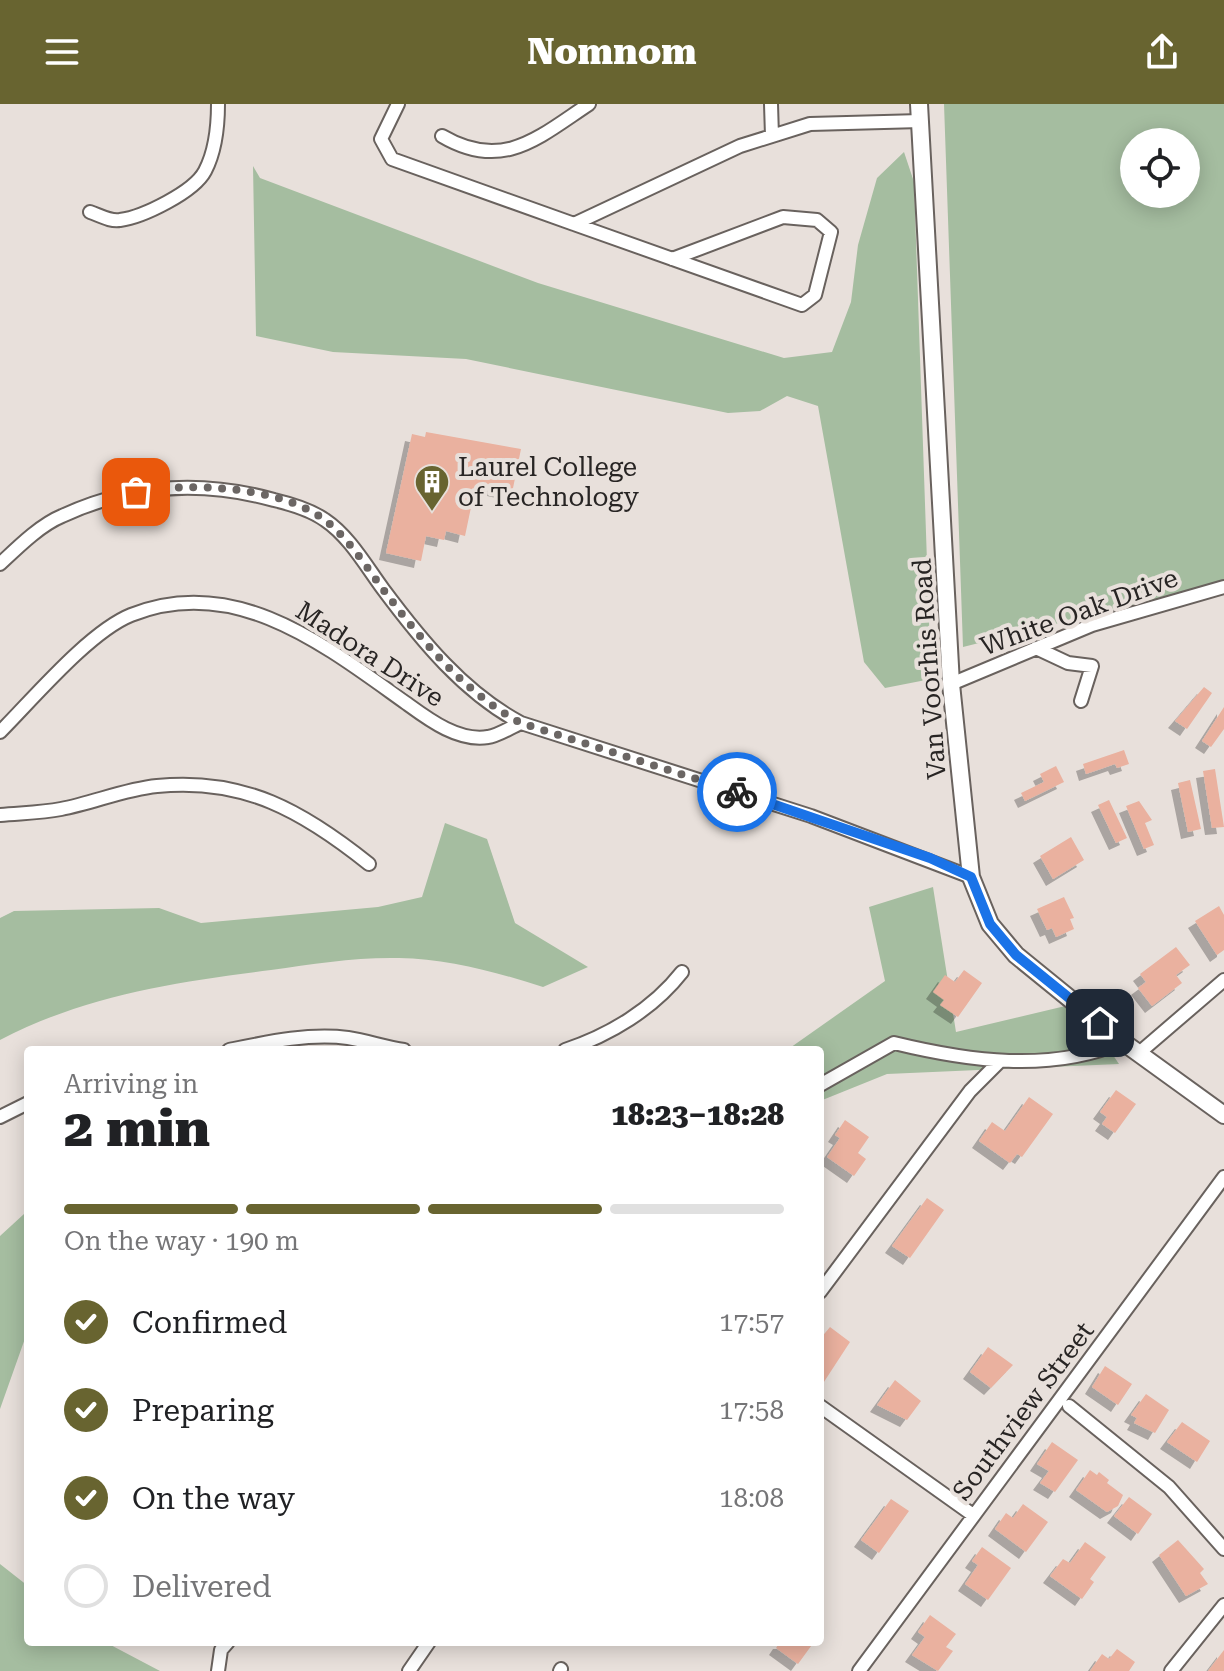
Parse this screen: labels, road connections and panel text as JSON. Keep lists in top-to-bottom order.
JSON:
{
  "streets": {
    "street": [
      "White Oak Drive",
      "Madora Drive",
      "Van Voorhis Road",
      "Southview Street"
    ]
  },
  "crossings": [
    ["White Oak Drive", "Van Voorhis Road"]
  ],
  "places": {
    "building": ["Laurel College of Technology"]
  },
  "page": {
    "header": "Nomnom",
    "heading": ["2 min", "Arriving in", "18:23–18:28"],
    "bar": "On the way · 190 m",
    "list": [
      ["Confirmed", "17:57"],
      ["Preparing", "17:58"],
      ["On the way", "18:08"],
      "Delivered"
    ]
  }
}
